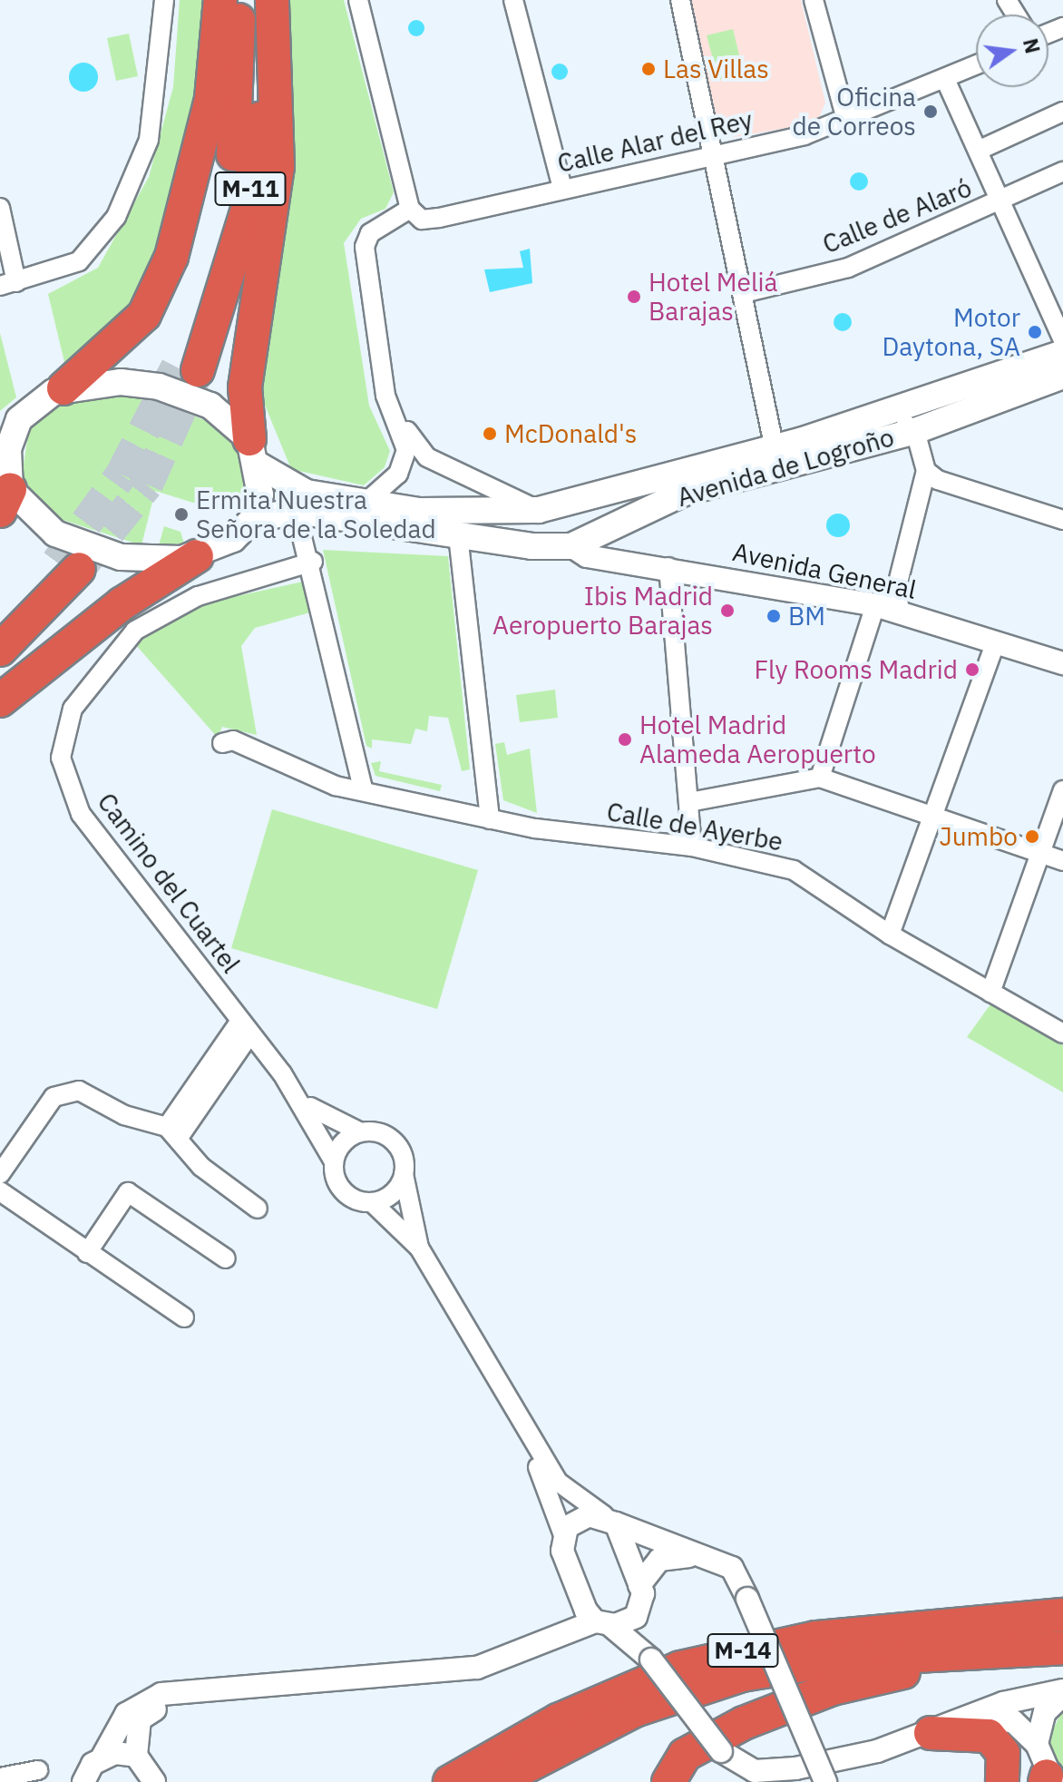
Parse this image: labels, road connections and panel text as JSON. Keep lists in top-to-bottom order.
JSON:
{
  "streets": {
    "highway": ["M-11", "M-14"],
    "main road": ["Avenida de Logroño"],
    "street": [
      "Calle Alar del Rey",
      "Calle de Alaró",
      "Avenida General",
      "Calle de Ayerbe",
      "Camino del Cuartel"
    ]
  },
  "crossings": [
    ["Avenida de Logroño", "Avenida General"]
  ],
  "places": [
    "Las Villas",
    "Oficina de Correos",
    "Hotel Meliá Barajas",
    "Motor Daytona, SA",
    "McDonald's",
    "Ermita Nuestra Señora de la Soledad",
    "Ibis Madrid Aeropuerto Barajas",
    "BM",
    "Fly Rooms Madrid",
    "Hotel Madrid Alameda Aeropuerto",
    "Jumbo"
  ],
  "north": "right"
}
